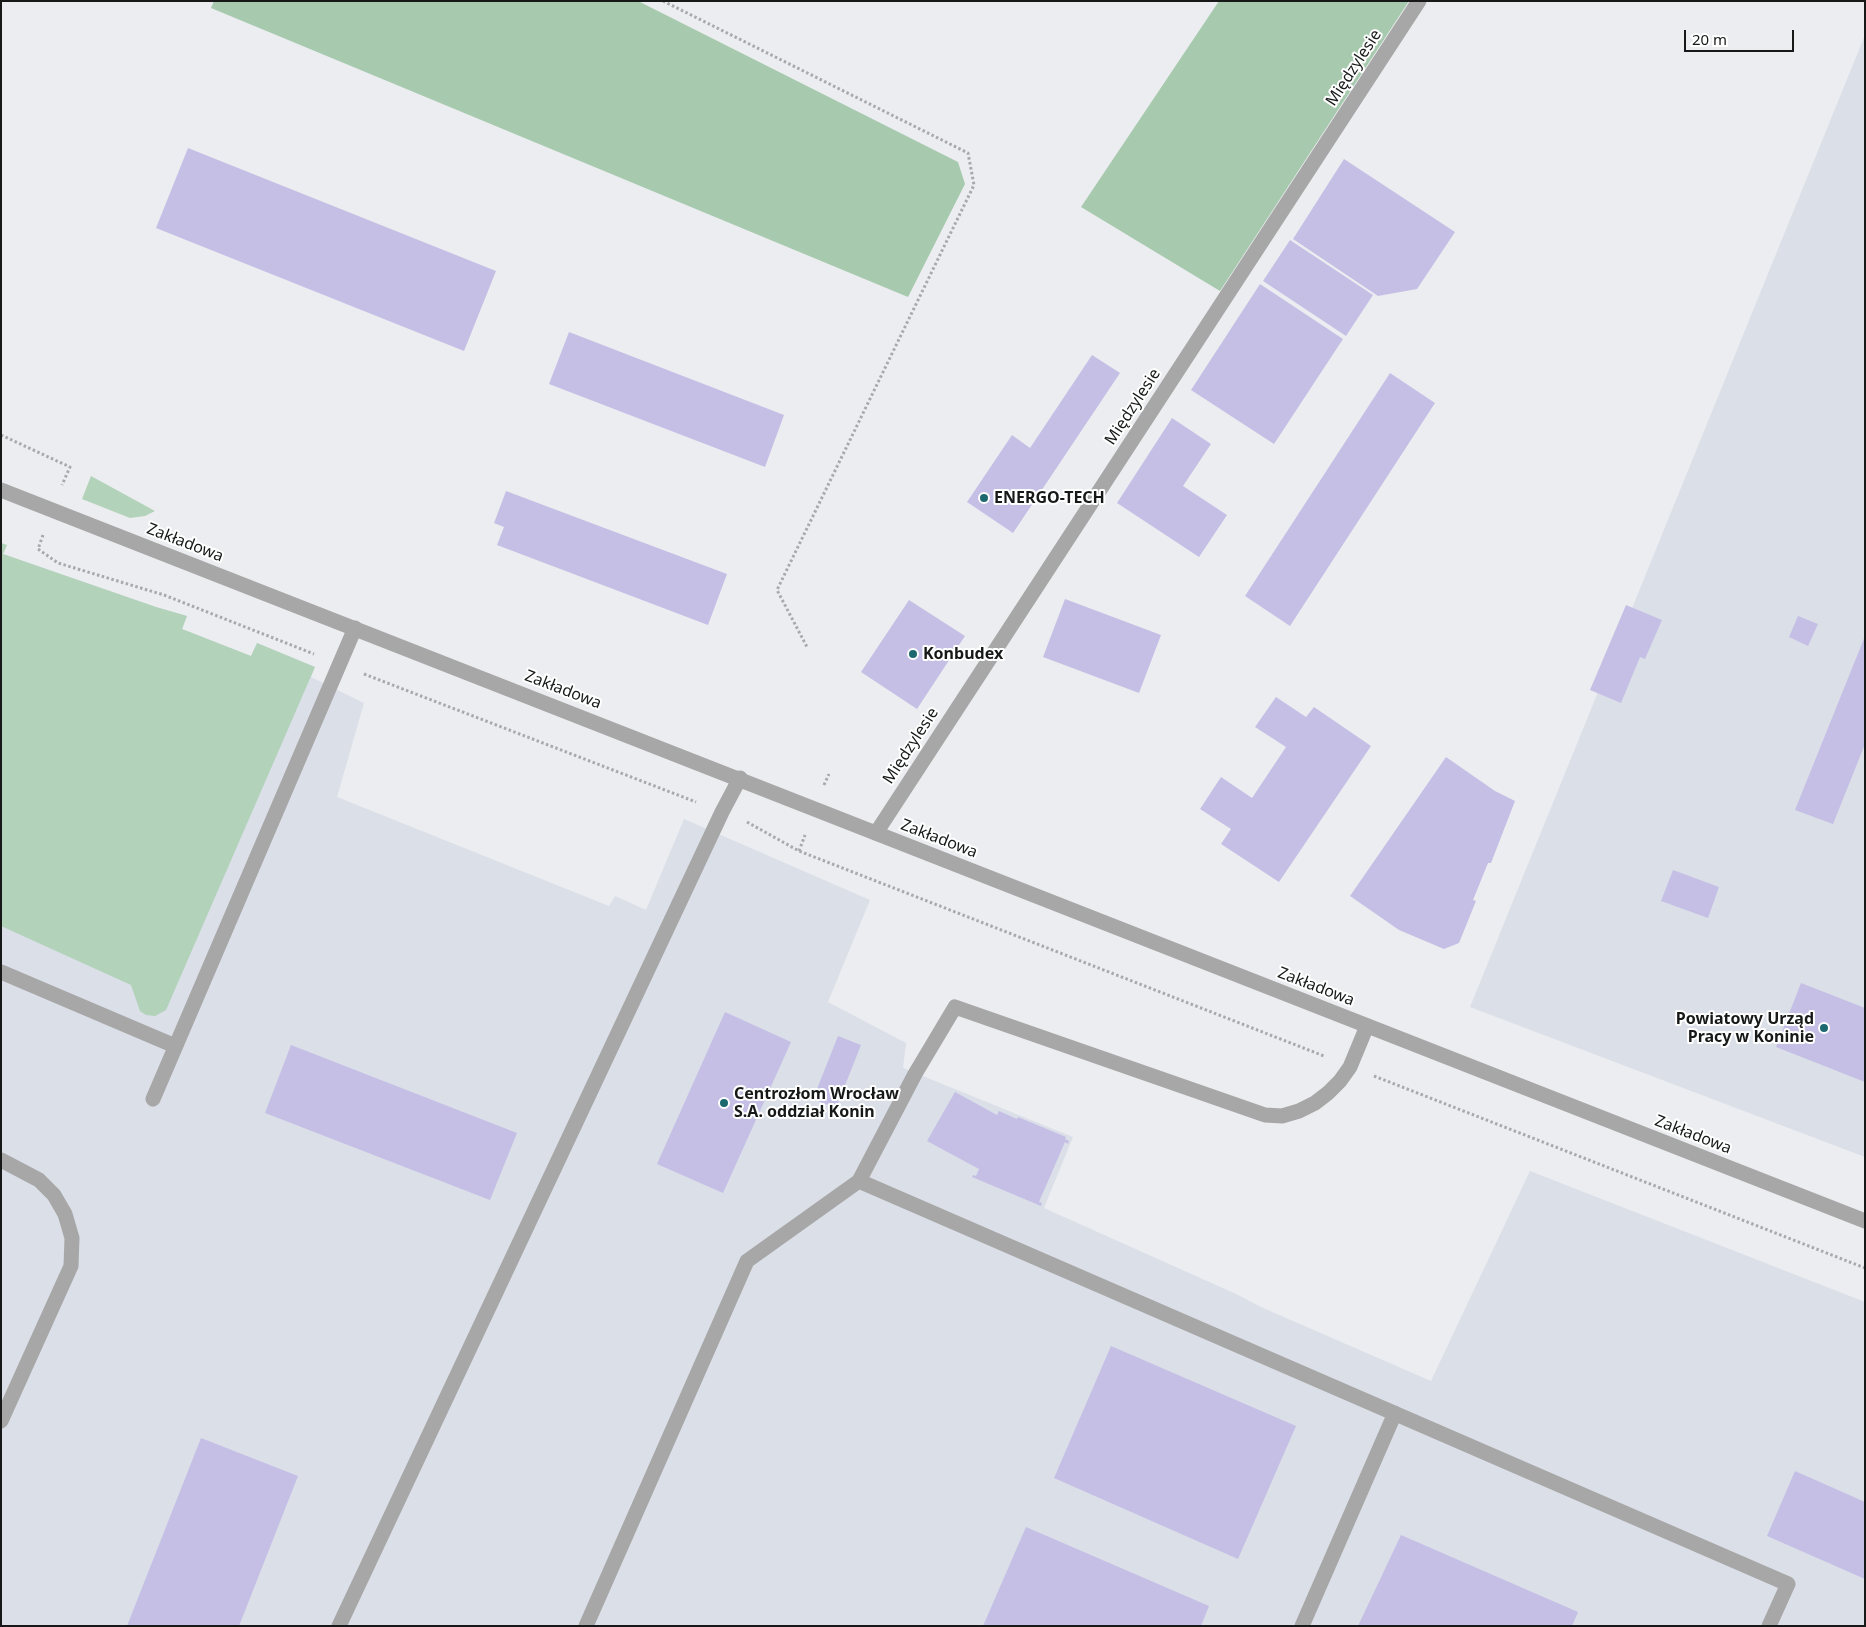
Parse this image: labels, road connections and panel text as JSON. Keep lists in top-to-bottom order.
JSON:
{
  "streets": {
    "street": ["Międzylesie", "Zakładowa"]
  },
  "crossings": [
    ["Międzylesie", "Zakładowa"]
  ],
  "places": [
    "ENERGO-TECH",
    "Konbudex",
    "Powiatowy Urząd Pracy w Koninie",
    "Centrozłom Wrocław S.A. oddział Konin"
  ],
  "scale_bar": "20 m"
}
